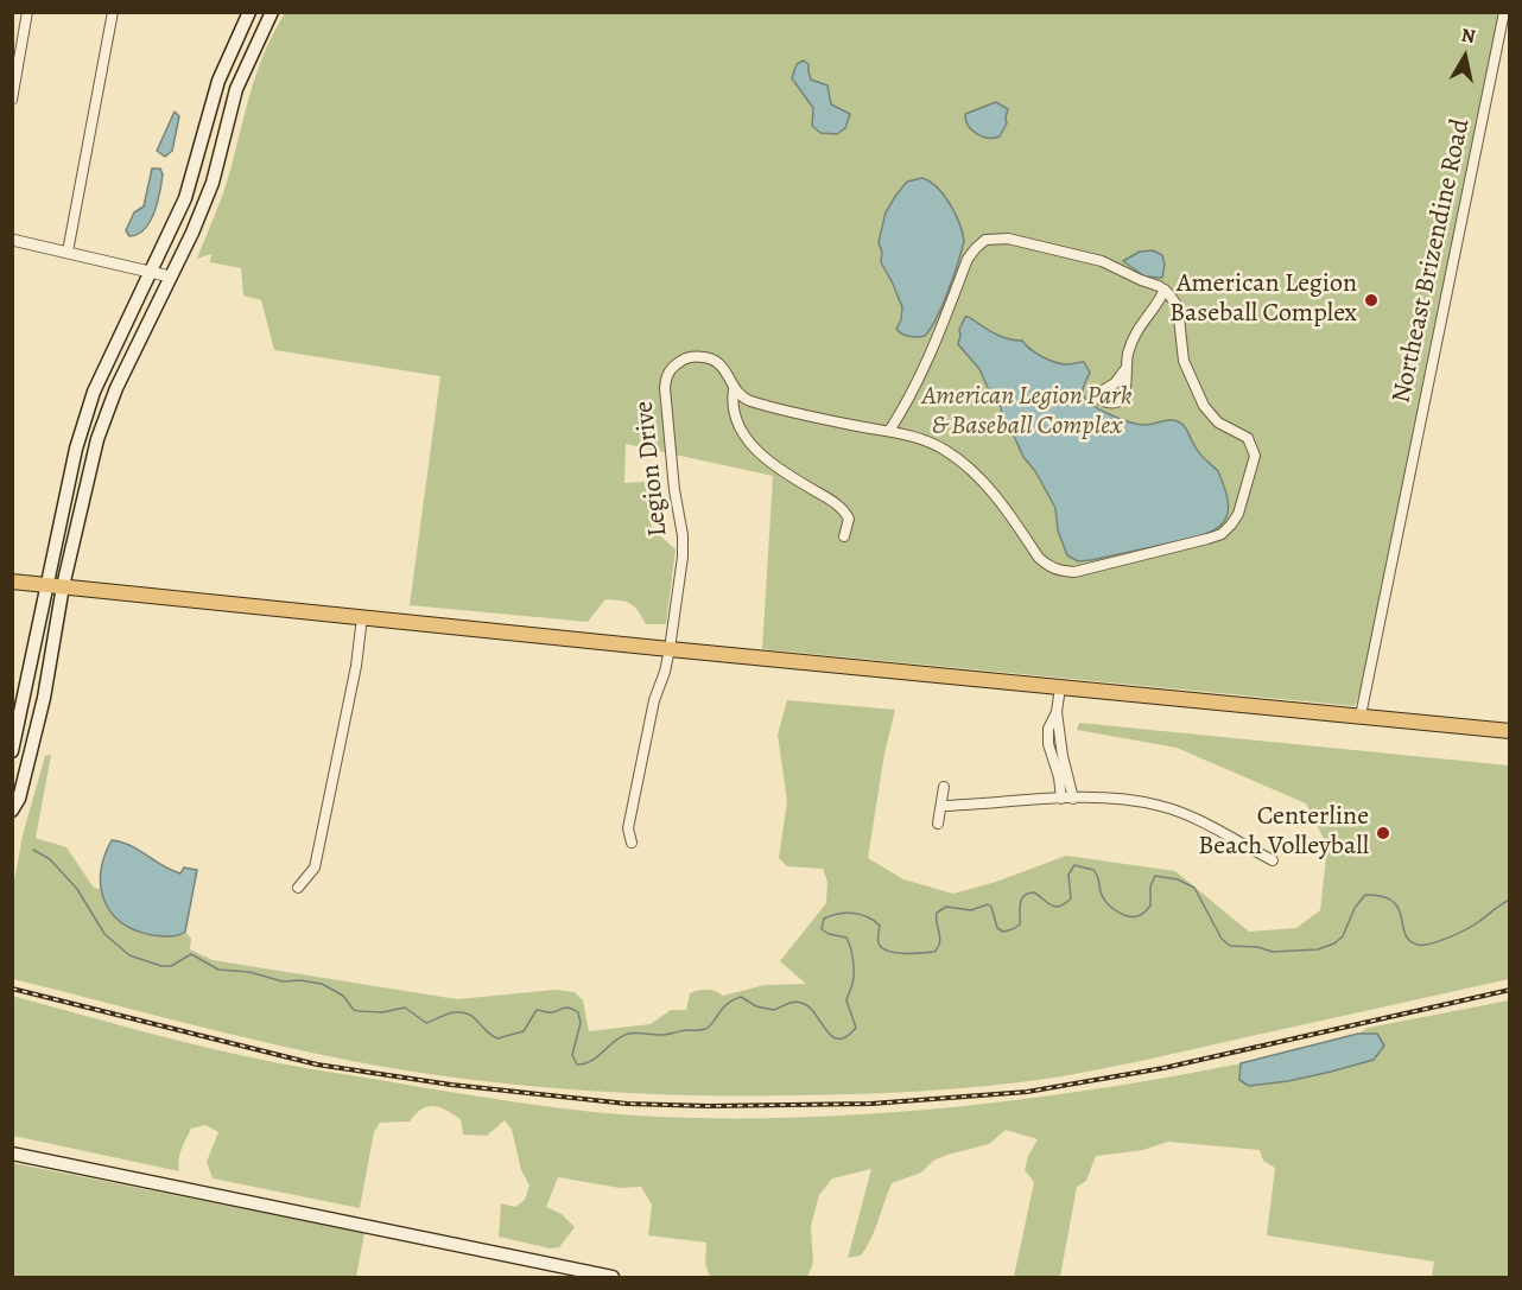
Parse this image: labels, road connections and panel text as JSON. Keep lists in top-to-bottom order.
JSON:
{
  "streets": {
    "street": ["Northeast Brizendine Road", "Legion Drive"]
  },
  "parks": ["American Legion Park & Baseball Complex"],
  "places": ["American Legion Baseball Complex", "Centerline Beach Volleyball"],
  "north": "top"
}
